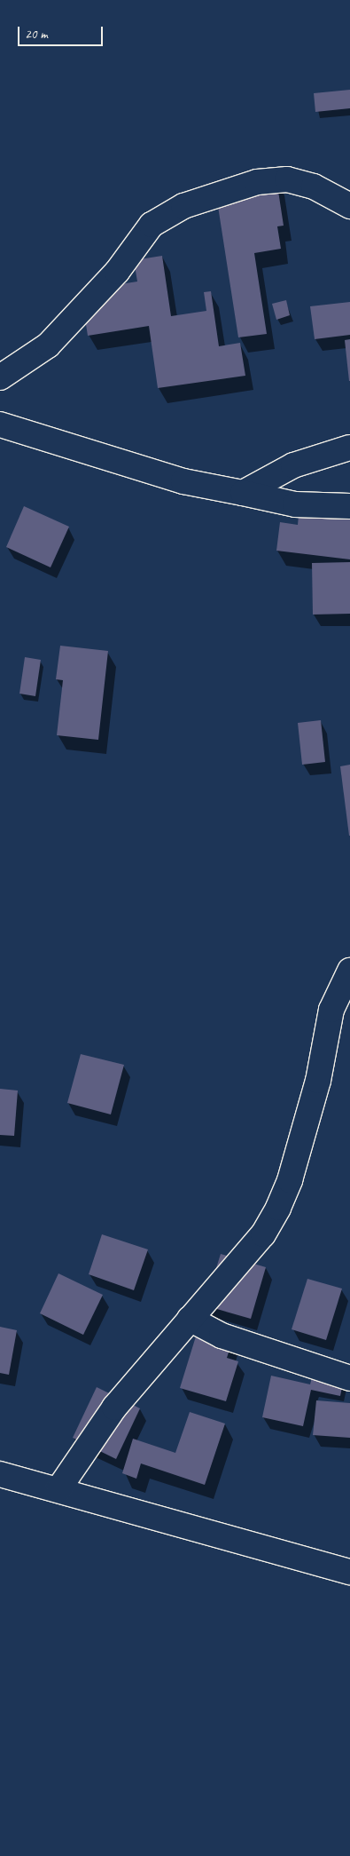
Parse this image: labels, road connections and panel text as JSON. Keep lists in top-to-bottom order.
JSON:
{
  "scale_bar": "20 m"
}
